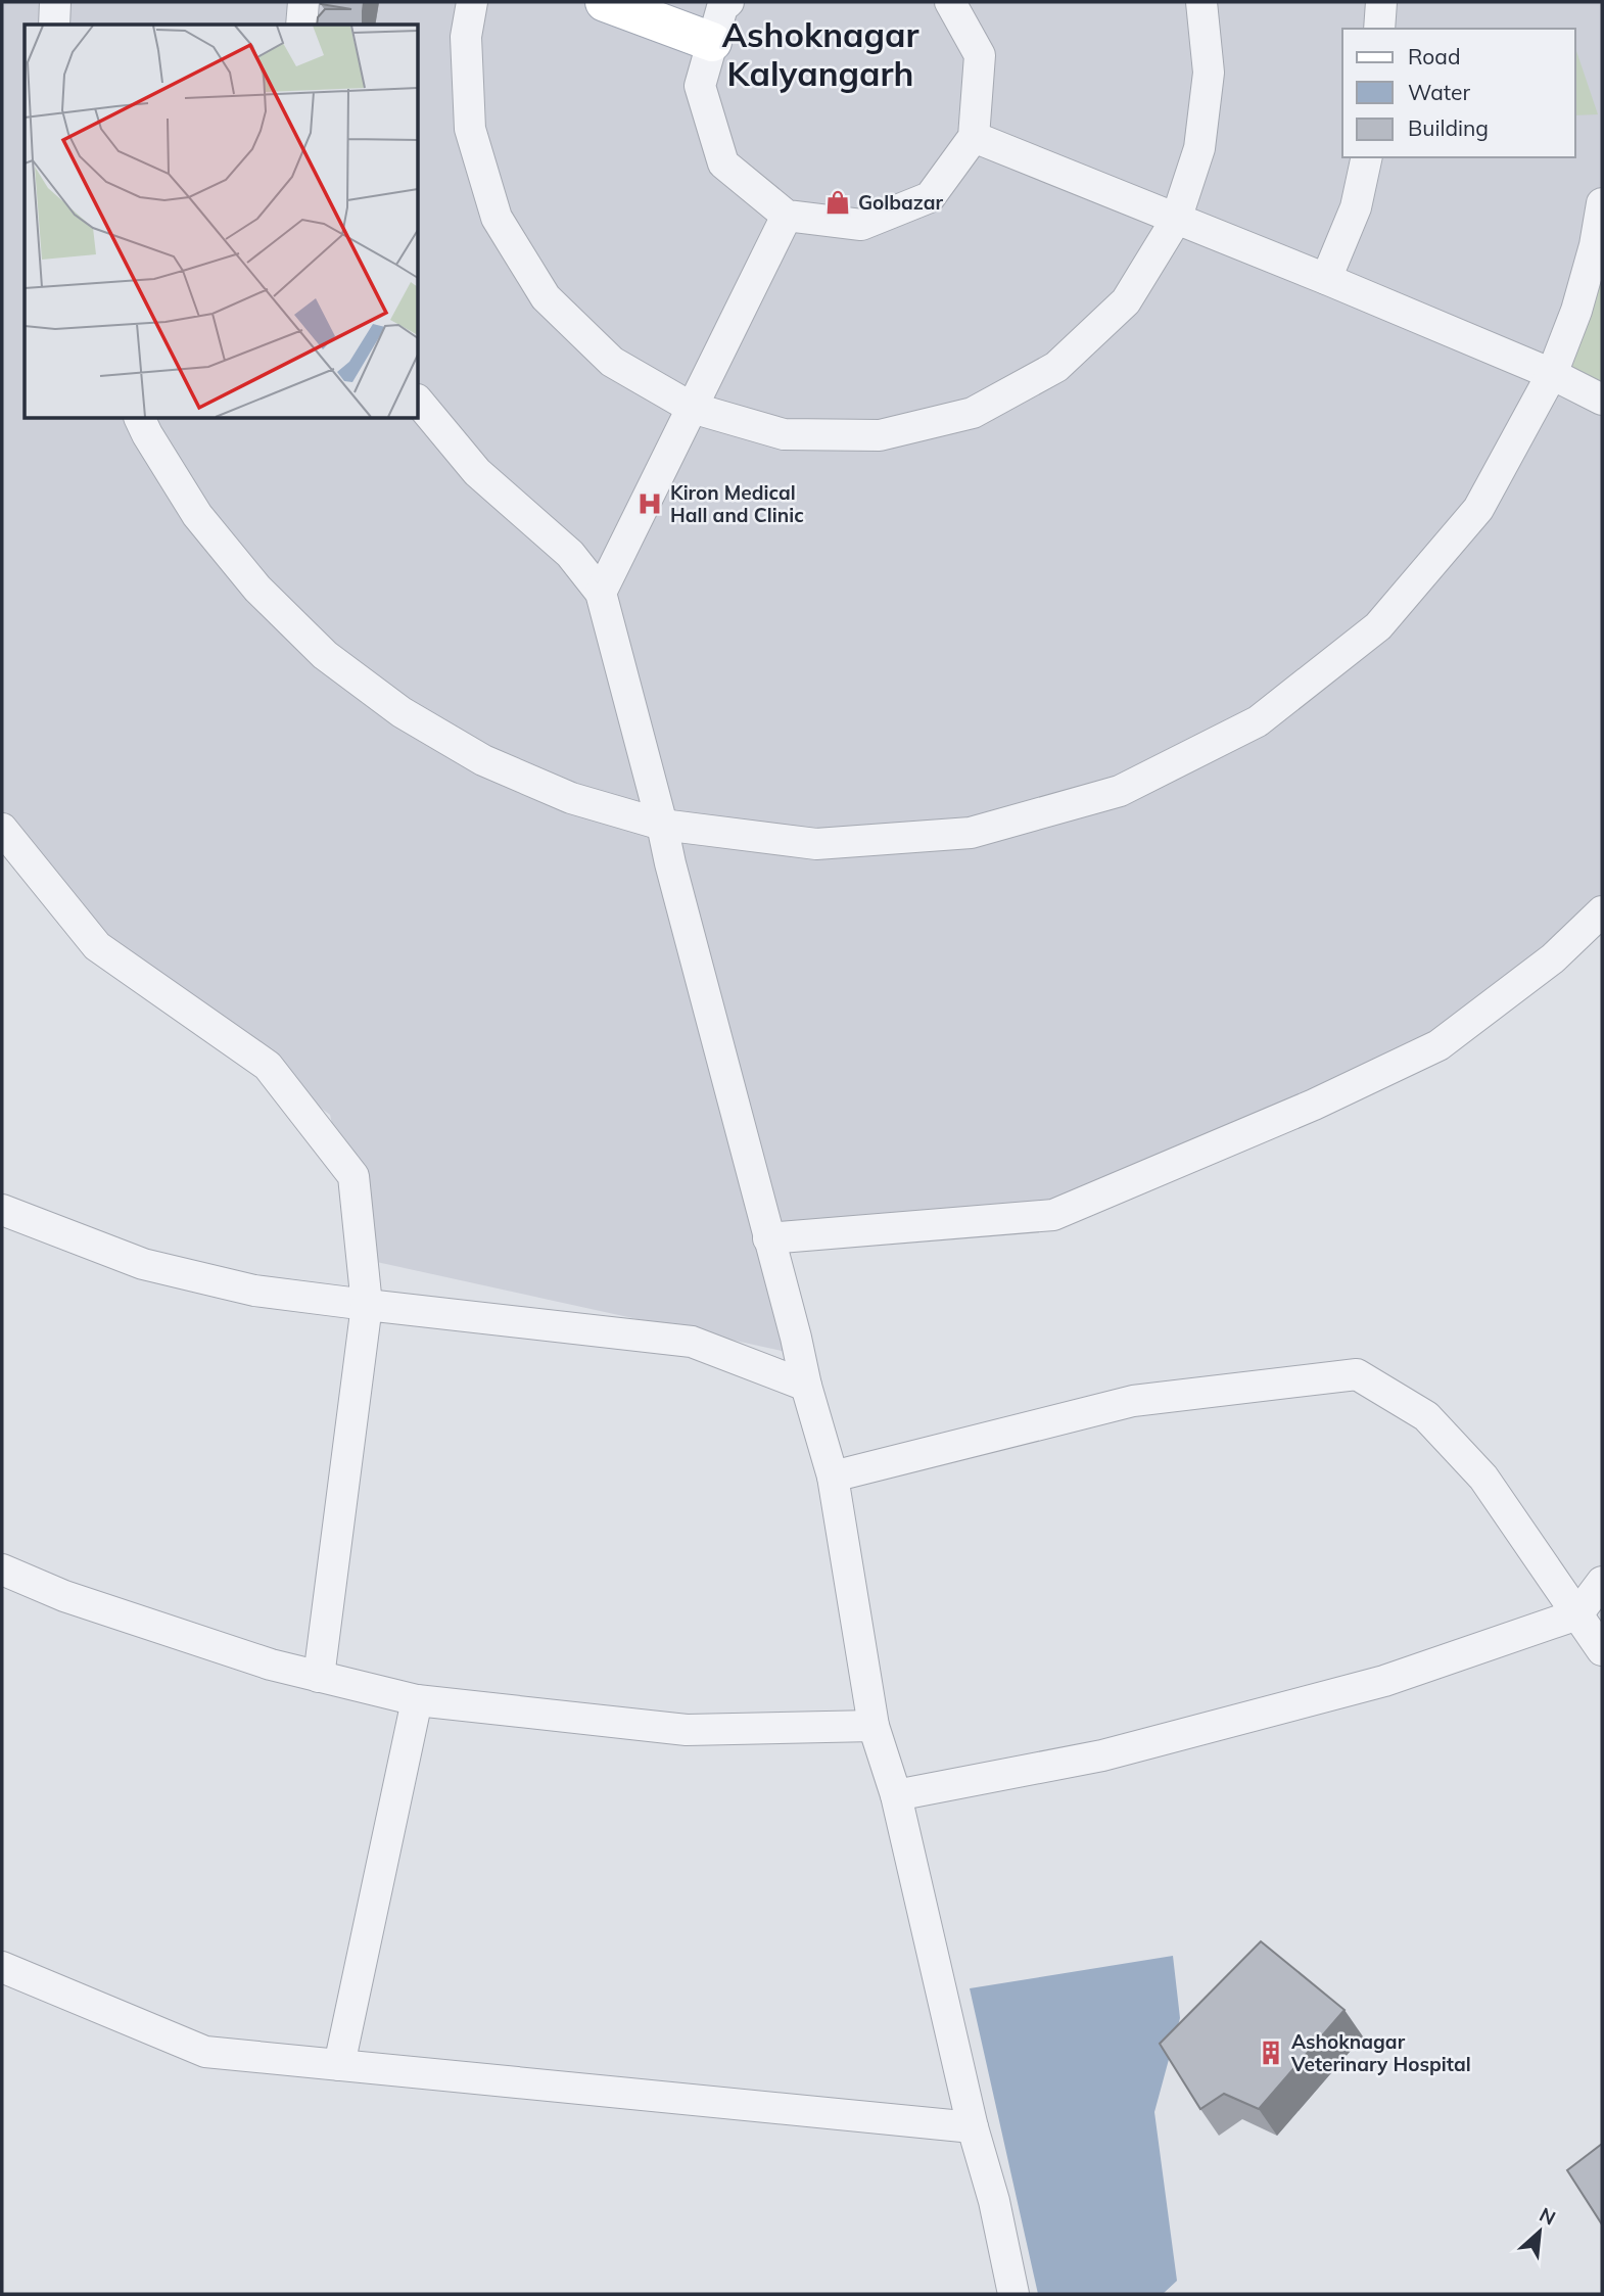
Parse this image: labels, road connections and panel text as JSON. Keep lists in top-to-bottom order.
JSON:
{
  "districts": ["Ashoknagar Kalyangarh"],
  "places": {
    "shop": ["Golbazar"],
    "hospital": ["Kiron Medical Hall and Clinic"],
    "building": ["Ashoknagar Veterinary Hospital"]
  },
  "legend": ["Road", "Water", "Building"],
  "north": "top right"
}
